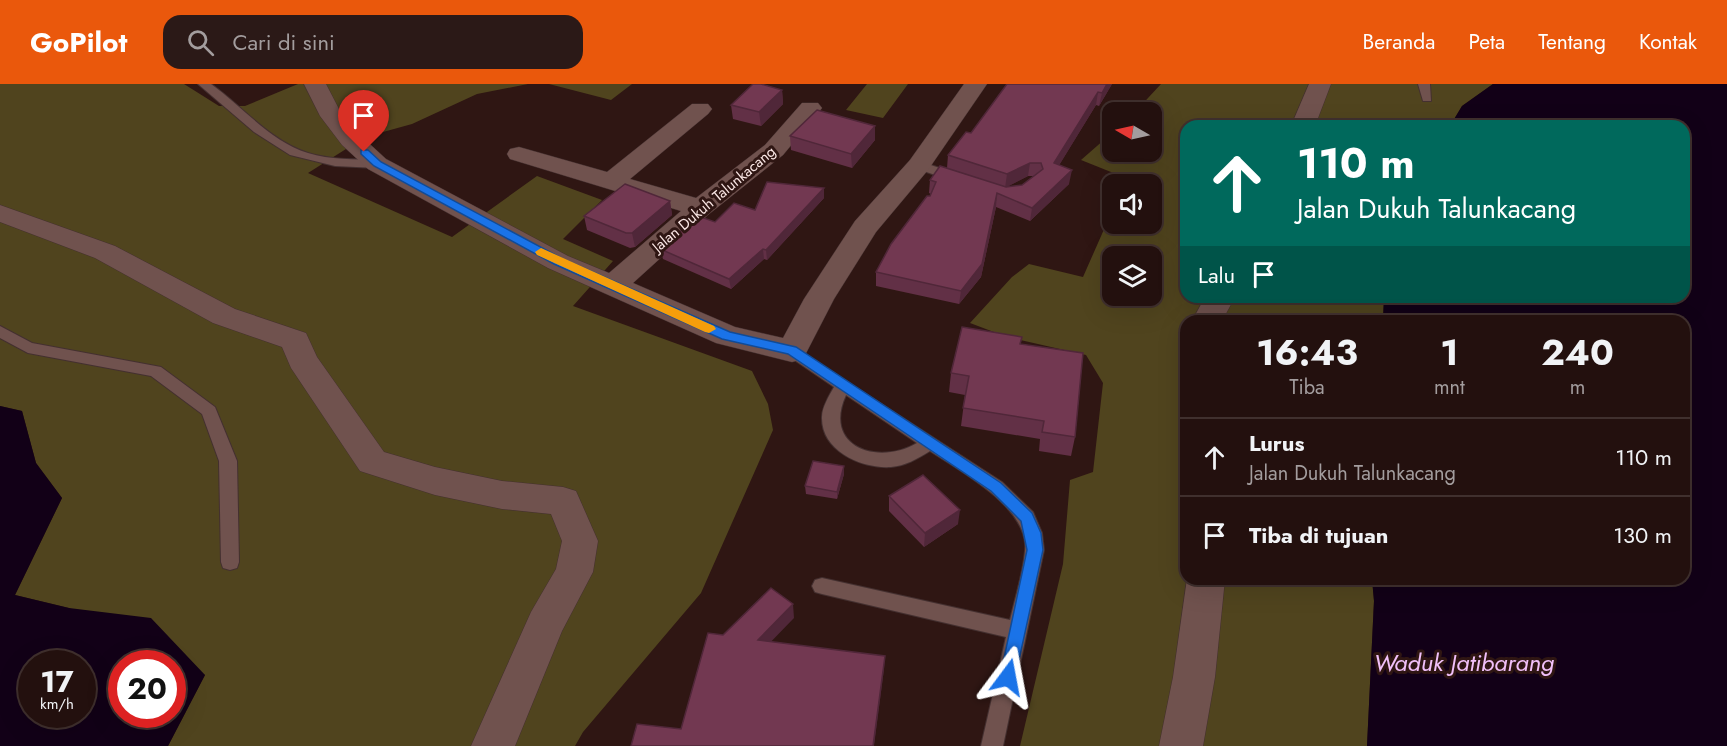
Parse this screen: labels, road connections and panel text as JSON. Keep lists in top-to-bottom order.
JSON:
{
  "streets": {
    "street": ["Jalan Dukuh Talunkacang"]
  },
  "water": ["Waduk Jatibarang"],
  "north": "left",
  "page": {
    "header": "GoPilot",
    "search": "Cari di sini",
    "nav": [
      "Beranda",
      "Peta",
      "Tentang",
      "Kontak"
    ],
    "turn": ["110 m", "Jalan Dukuh Talunkacang"],
    "then": "Lalu",
    "eta": [
      "16:43",
      "Tiba",
      "1",
      "mnt",
      "240",
      "m"
    ],
    "list": [
      {
        "name": "Lurus",
        "note": "Jalan Dukuh Talunkacang",
        "value": "110 m"
      },
      {
        "name": "Tiba di tujuan",
        "value": "130 m"
      }
    ],
    "speed": "17 km/h",
    "limit": "20"
  }
}
